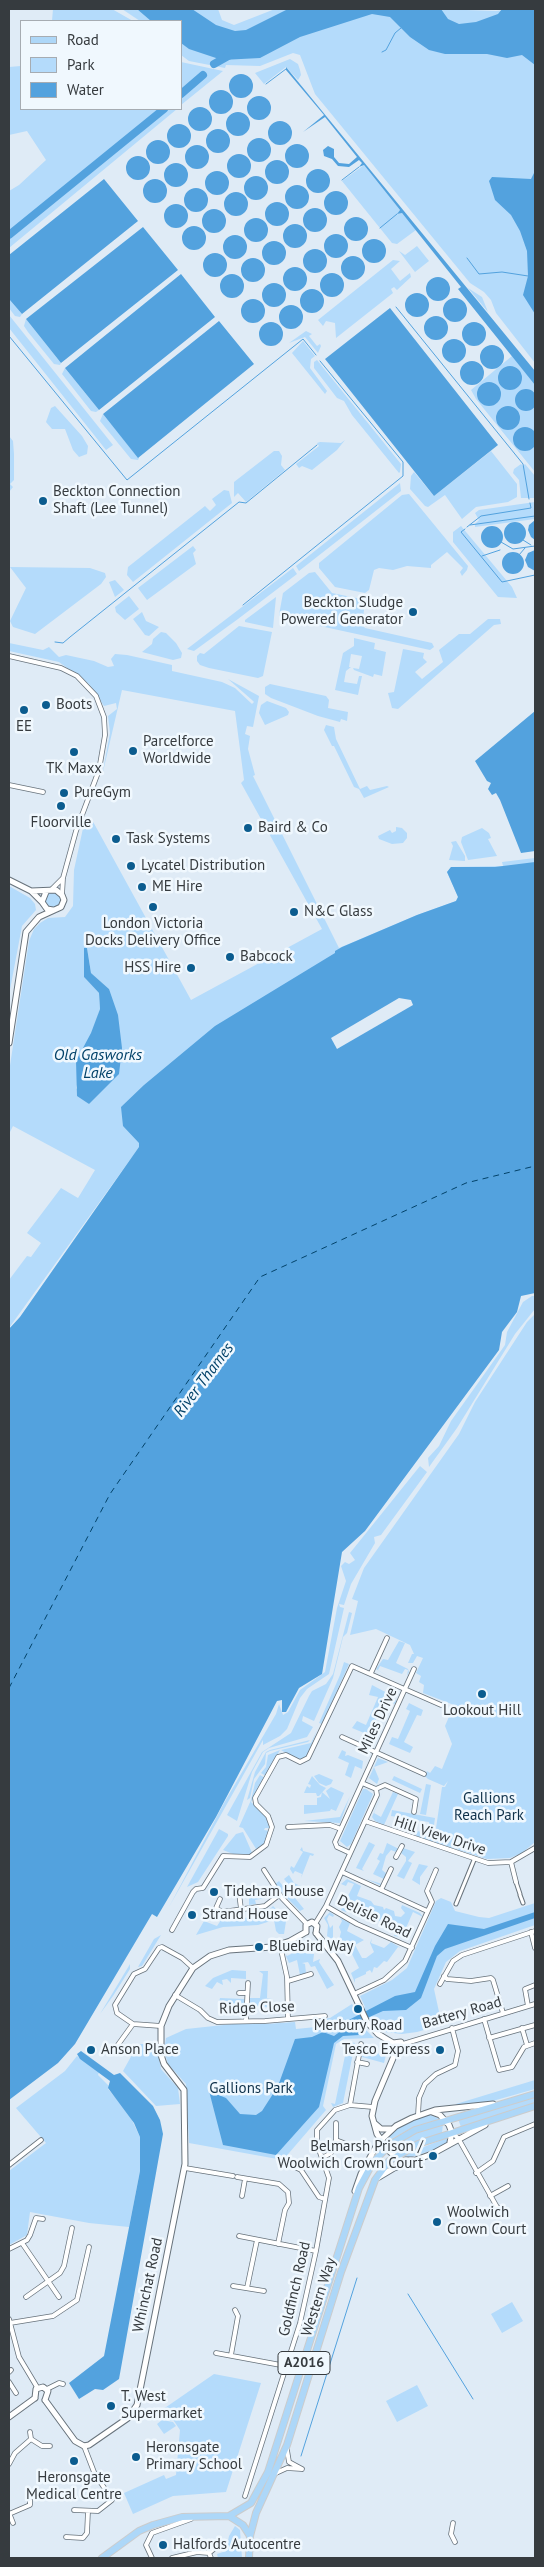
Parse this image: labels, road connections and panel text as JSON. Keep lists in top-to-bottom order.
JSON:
{
  "streets": {
    "main road": ["Western Way", "A2016"],
    "street": [
      "Miles Drive",
      "Hill View Drive",
      "Delisle Road",
      "Ridge Close",
      "Battery Road",
      "Whinchat Road",
      "Goldfinch Road"
    ]
  },
  "crossings": [
    ["Western Way", "A2016"]
  ],
  "water": ["Old Gasworks Lake", "River Thames"],
  "parks": ["Gallions Reach Park", "Gallions Park"],
  "places": [
    "Beckton Connection Shaft (Lee Tunnel)",
    "Beckton Sludge Powered Generator",
    "Boots",
    "EE",
    "Parcelforce Worldwide",
    "TK Maxx",
    "PureGym",
    "Floorville",
    "Baird & Co",
    "Task Systems",
    "Lycatel Distribution",
    "ME Hire",
    "London Victoria Docks Delivery Office",
    "N&C Glass",
    "Babcock",
    "HSS Hire",
    "Lookout Hill",
    "Tideham House",
    "Strand House",
    "Bluebird Way",
    "Merbury Road",
    "Anson Place",
    "Tesco Express",
    "Belmarsh Prison / Woolwich Crown Court",
    "Woolwich Crown Court",
    "T. West Supermarket",
    "Heronsgate Primary School",
    "Heronsgate Medical Centre",
    "Halfords Autocentre"
  ],
  "legend": ["Road", "Park", "Water"]
}
